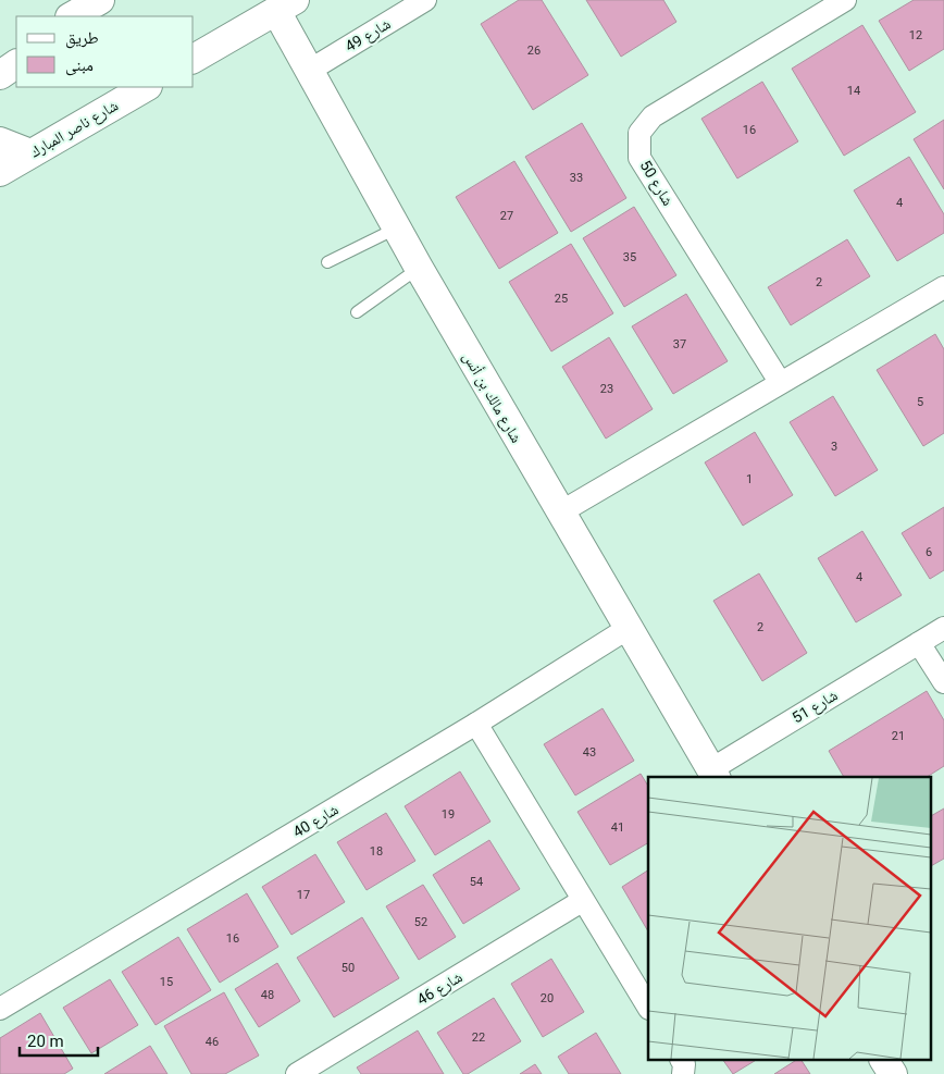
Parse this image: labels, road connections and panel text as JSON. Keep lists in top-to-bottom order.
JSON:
{
  "streets": {
    "street": [
      "شارع 49",
      "شارع ناصر المبارك",
      "شارع 50",
      "شارع مالك بن أنس",
      "شارع 51",
      "شارع 40",
      "شارع 46"
    ]
  },
  "crossings": [
    ["شارع 49", "شارع مالك بن أنس"],
    ["شارع مالك بن أنس", "شارع 51"],
    ["شارع مالك بن أنس", "شارع 40"]
  ],
  "house_numbers": [
    "12",
    "26",
    "14",
    "16",
    "33",
    "4",
    "27",
    "35",
    "2",
    "25",
    "37",
    "23",
    "5",
    "3",
    "1",
    "6",
    "4",
    "2",
    "21",
    "43",
    "19",
    "41",
    "18",
    "54",
    "17",
    "52",
    "16",
    "50",
    "15",
    "48",
    "20",
    "22",
    "46"
  ],
  "legend": ["طريق", "مبنى"],
  "scale_bar": "20 m"
}
